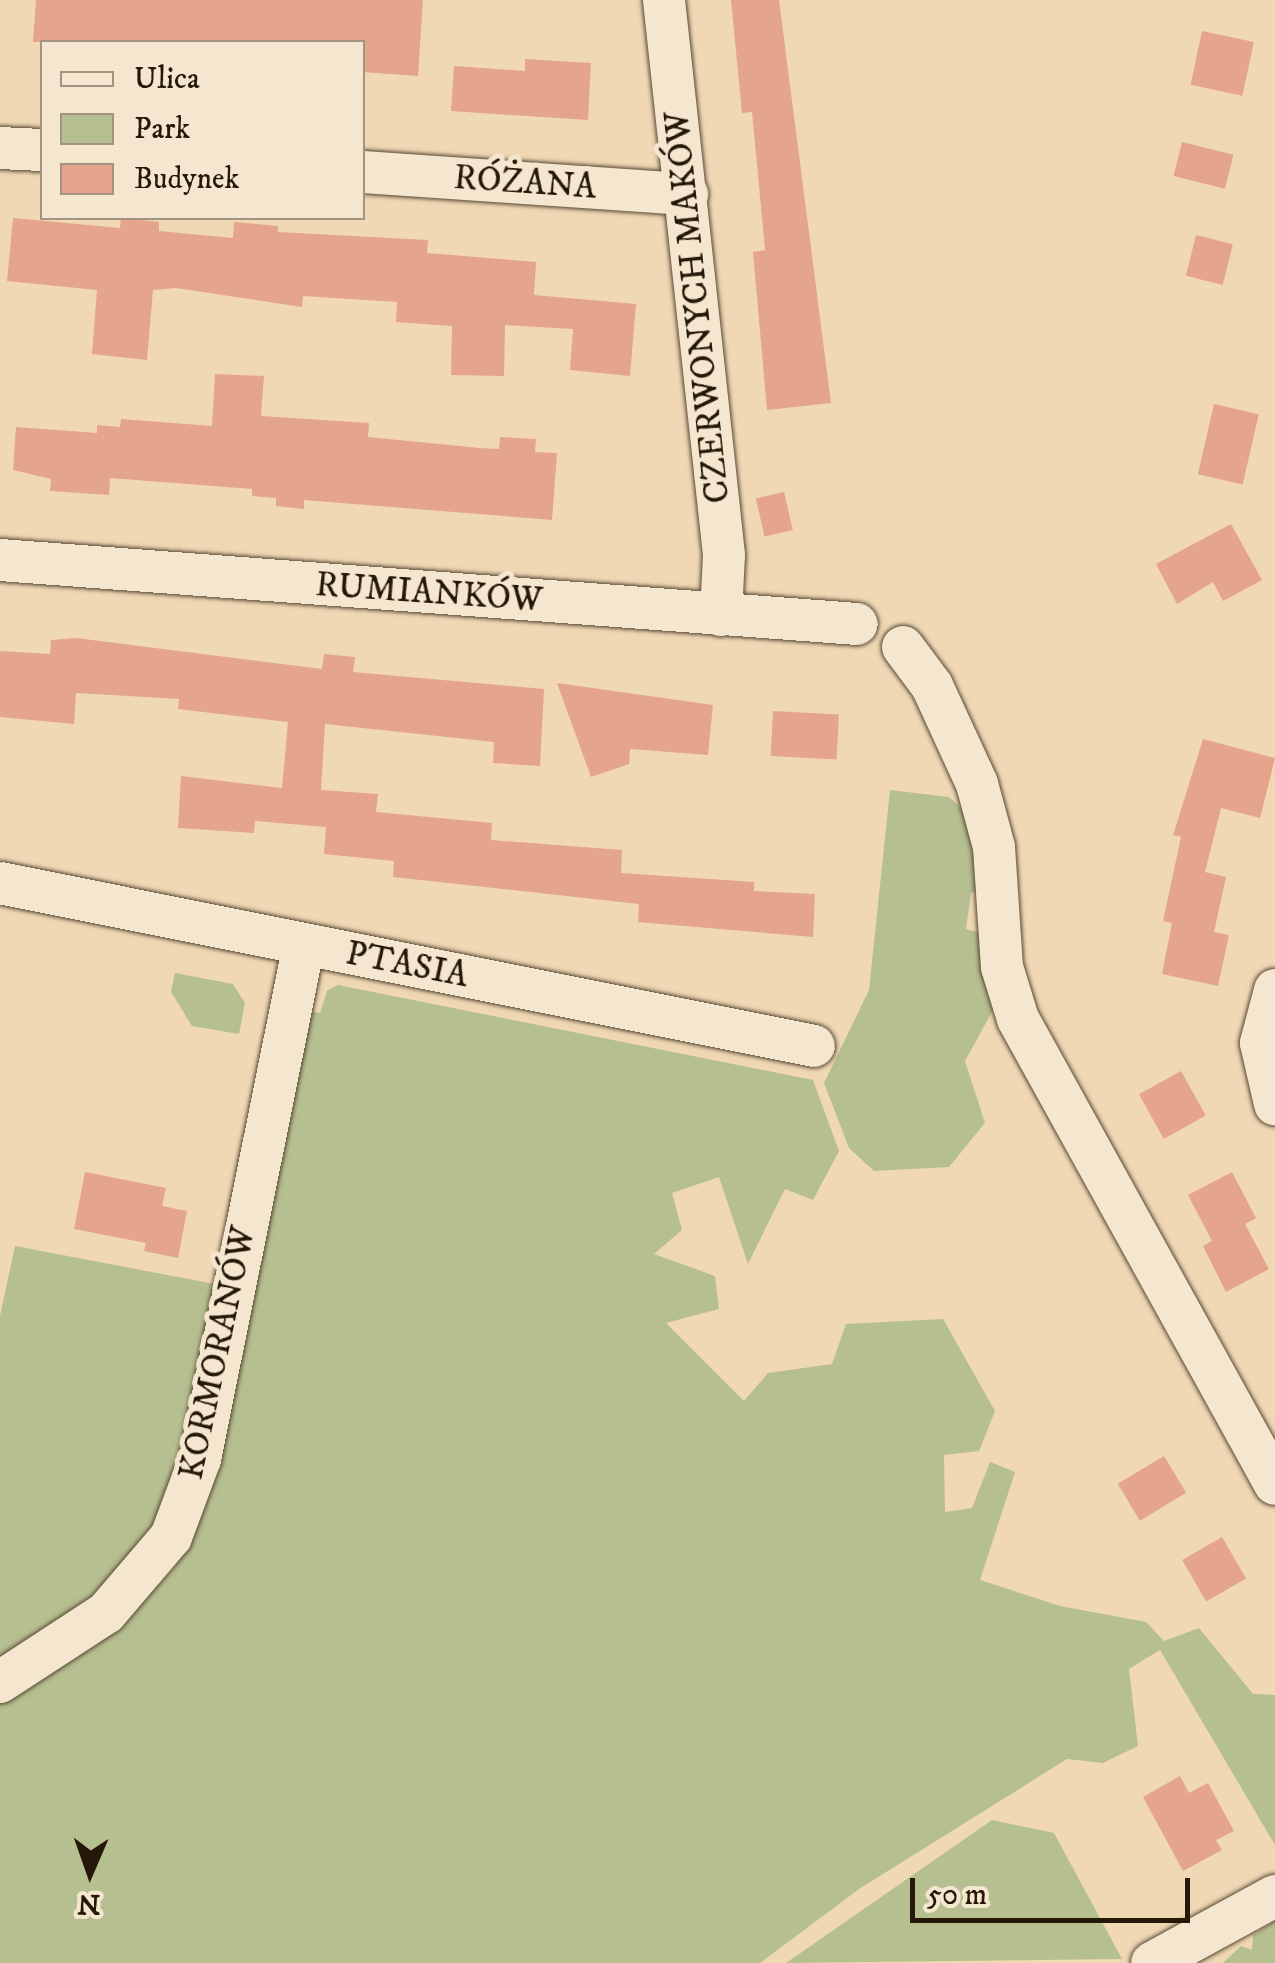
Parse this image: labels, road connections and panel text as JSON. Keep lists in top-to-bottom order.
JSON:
{
  "streets": {
    "street": [
      "RÓŻANA",
      "CZERWONYCH MAKÓW",
      "RUMIANKÓW",
      "PTASIA",
      "KORMORANÓW"
    ]
  },
  "crossings": [
    ["RÓŻANA", "CZERWONYCH MAKÓW"],
    ["CZERWONYCH MAKÓW", "RUMIANKÓW"],
    ["PTASIA", "KORMORANÓW"]
  ],
  "legend": ["Ulica", "Park", "Budynek"],
  "scale_bar": "50 m",
  "north": "bottom"
}
